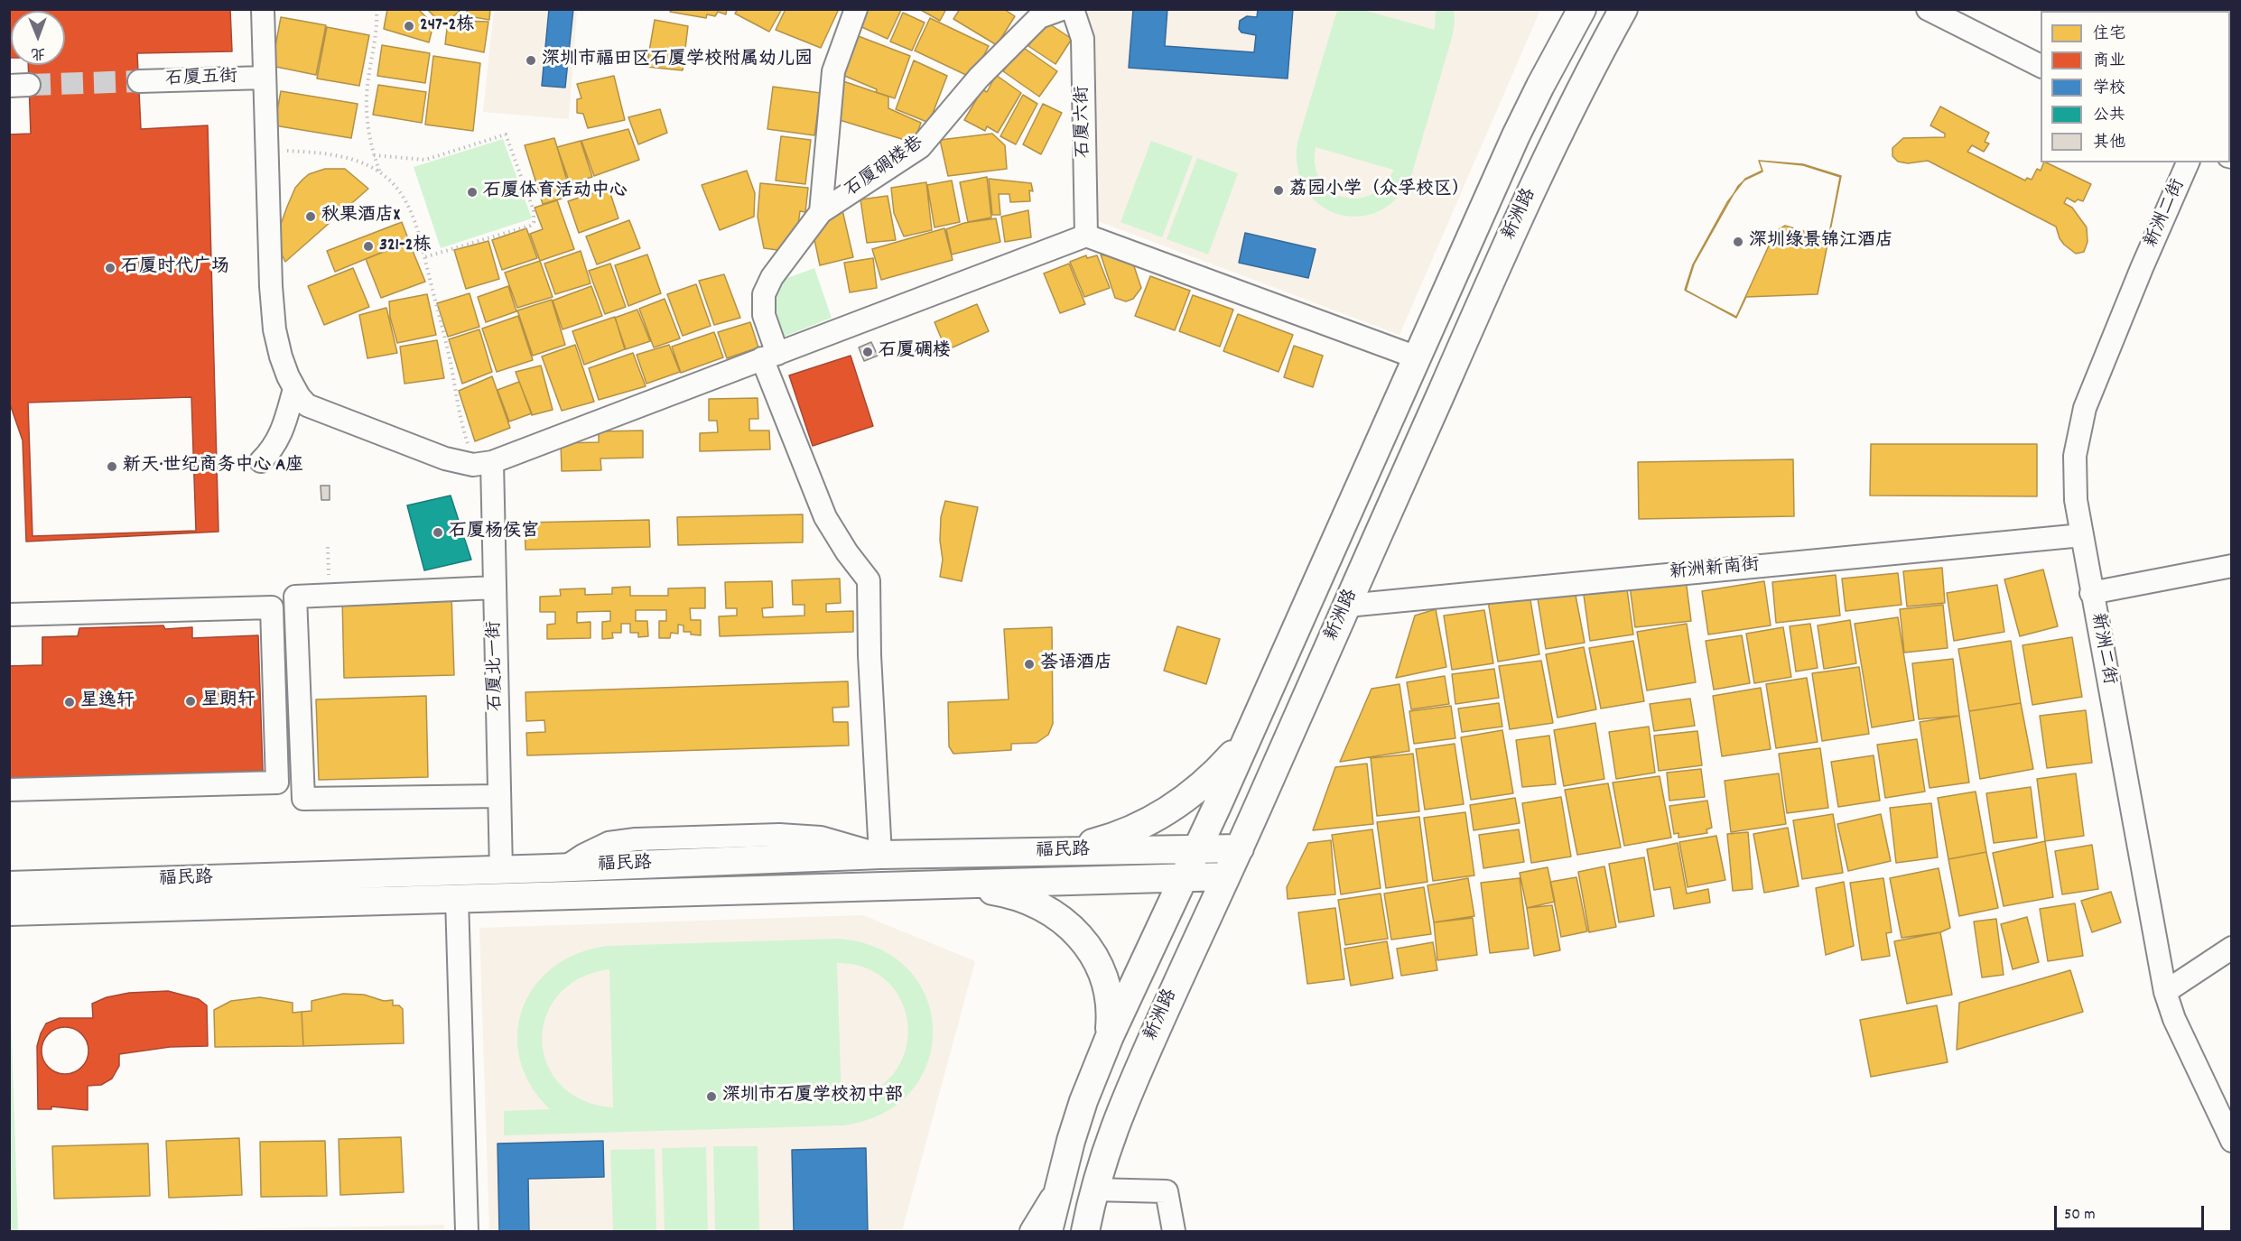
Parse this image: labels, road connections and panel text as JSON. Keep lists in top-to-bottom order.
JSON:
{
  "streets": {
    "main road": ["新洲路", "福民路"],
    "street": [
      "石厦五街",
      "石厦六街",
      "石厦碉楼巷",
      "新洲二街",
      "新洲新南街",
      "石厦北一街"
    ]
  },
  "crossings": [
    ["石厦碉楼巷", "福民路"],
    ["新洲二街", "新洲新南街"],
    ["新洲路", "新洲新南街"],
    ["新洲路", "福民路"],
    ["石厦北一街", "福民路"]
  ],
  "places": [
    "247-2栋",
    "深圳市福田区石厦学校附属幼儿园",
    "荔园小学（众孚校区）",
    "石厦体育活动中心",
    "秋果酒店X",
    "深圳绿景锦江酒店",
    "321-2栋",
    "石厦时代广场",
    "石厦碉楼",
    "新天·世纪商务中心 A座",
    "石厦杨侯宫",
    "荟语酒店",
    "星朗轩",
    "星逸轩",
    "深圳市石厦学校初中部"
  ],
  "legend": [
    "住宅",
    "商业",
    "学校",
    "公共",
    "其他"
  ],
  "scale_bar": "50 m",
  "north": "bottom"
}
